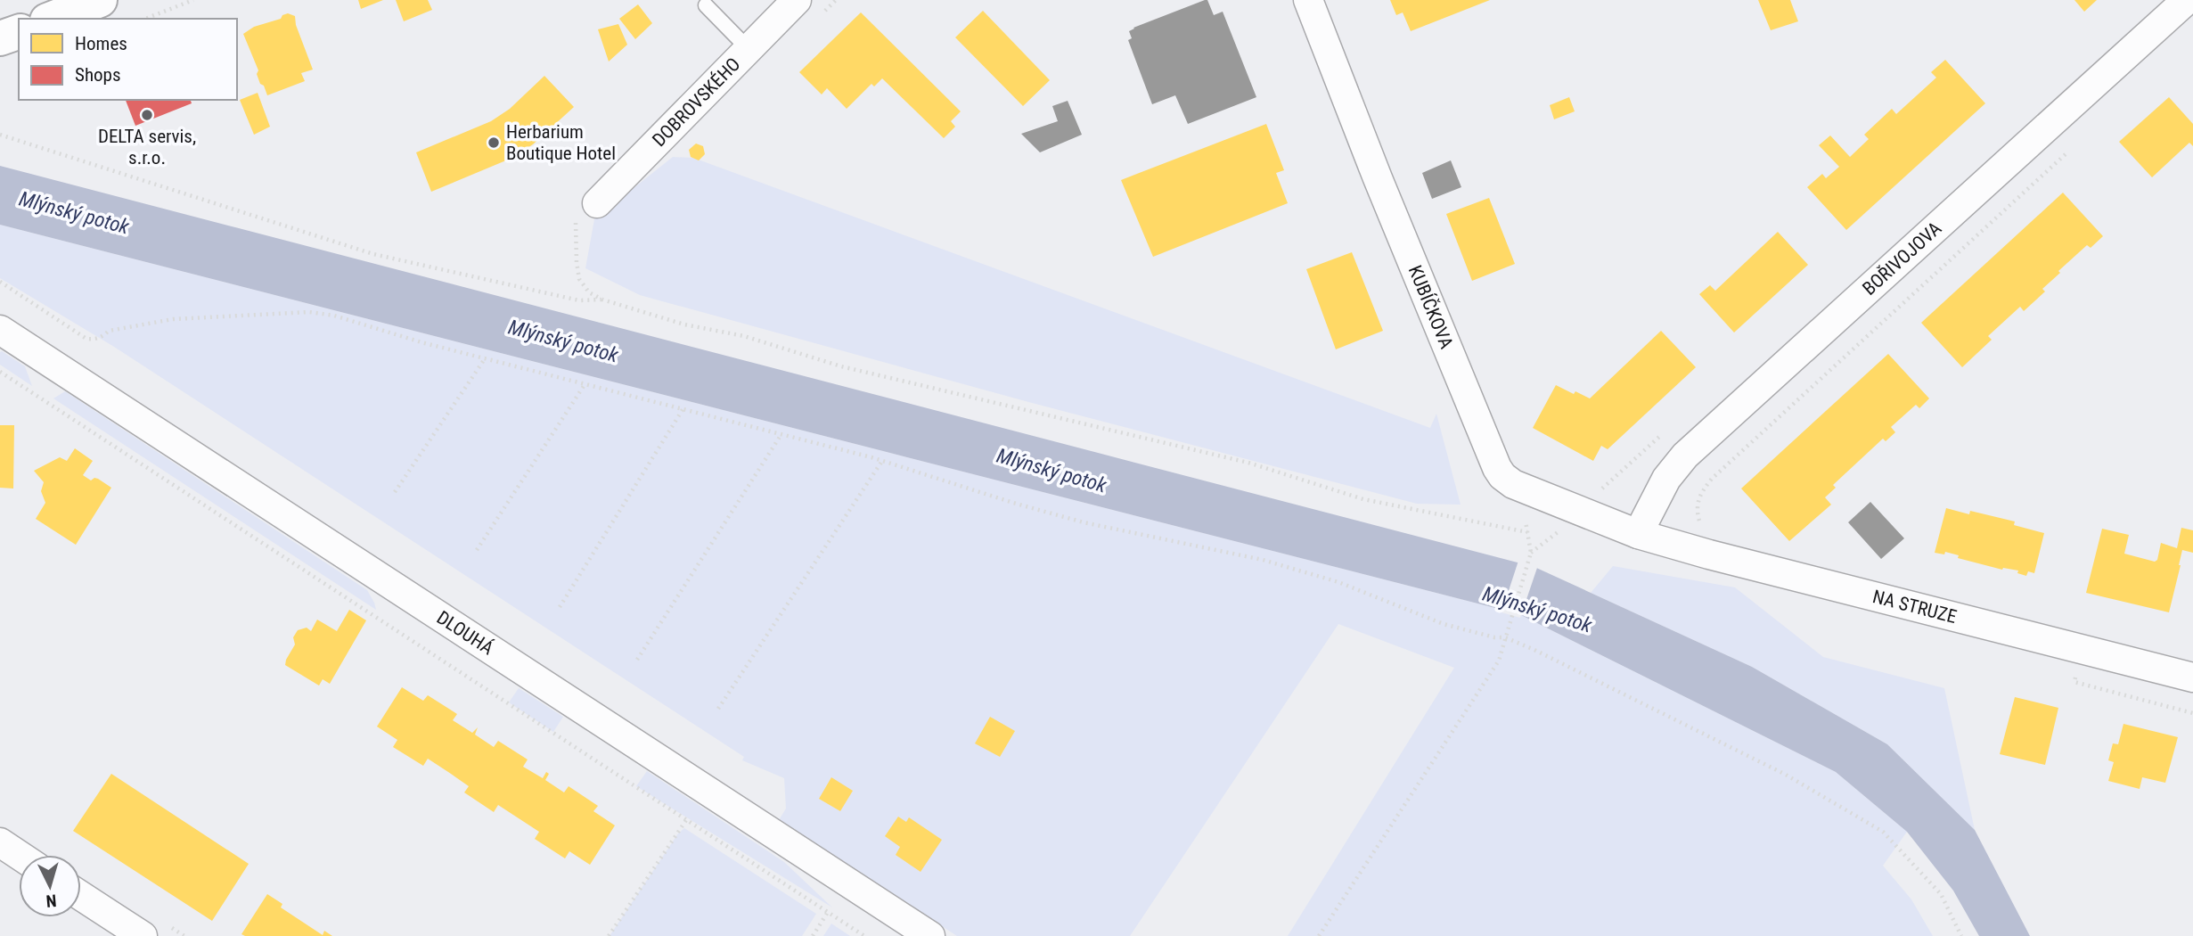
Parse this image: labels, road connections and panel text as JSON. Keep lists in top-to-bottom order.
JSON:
{
  "streets": {
    "street": [
      "DOBROVSKÉHO",
      "BOŘIVOJOVA",
      "KUBÍČKOVA",
      "NA STRUZE",
      "DLOUHÁ"
    ]
  },
  "crossings": [
    ["BOŘIVOJOVA", "KUBÍČKOVA"],
    ["BOŘIVOJOVA", "NA STRUZE"],
    ["KUBÍČKOVA", "NA STRUZE"]
  ],
  "water": ["Mlýnský potok"],
  "places": ["DELTA servis, s.r.o.", "Herbarium Boutique Hotel"],
  "legend": ["Homes", "Shops"],
  "north": "bottom"
}
